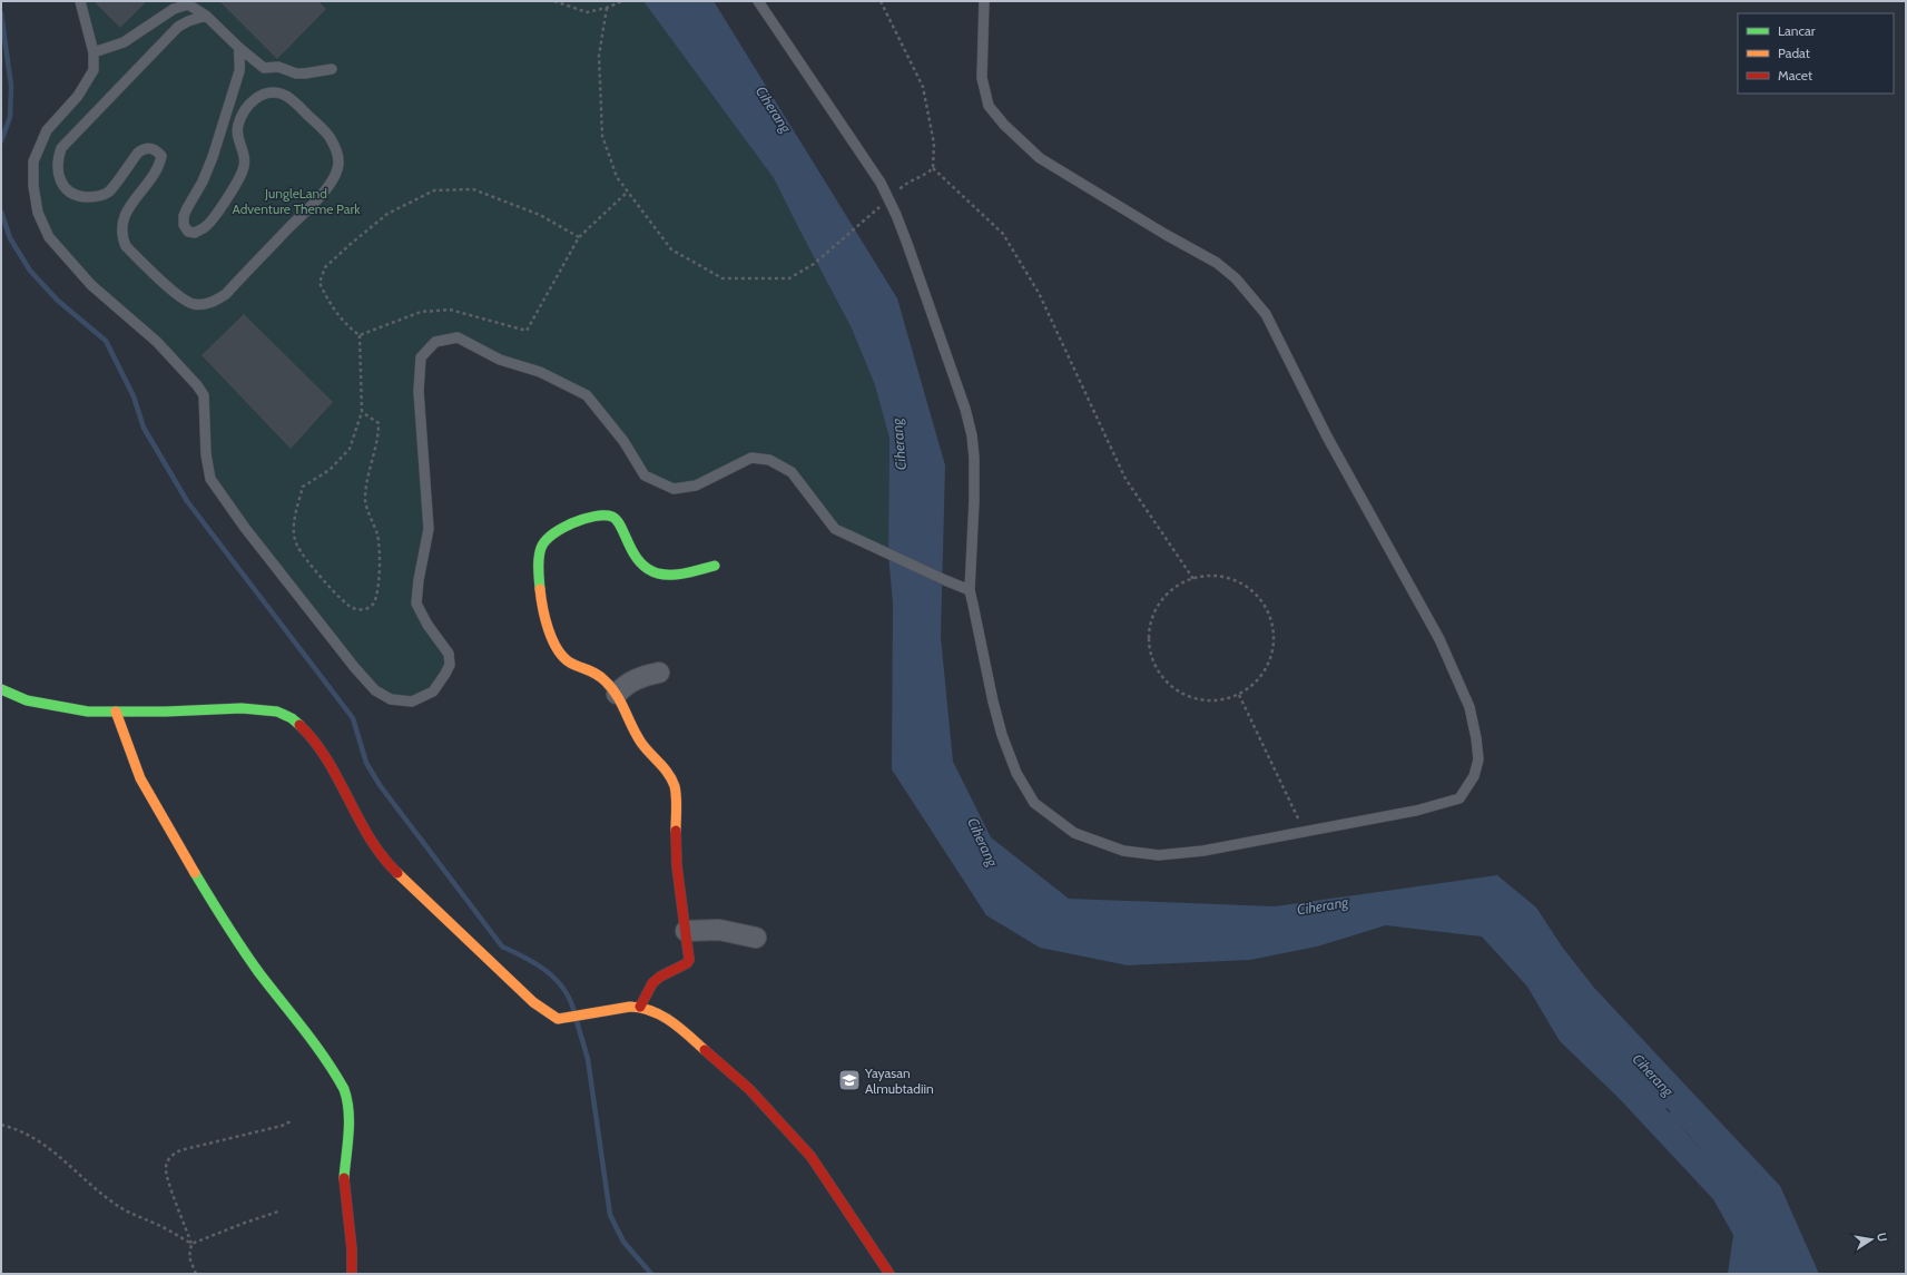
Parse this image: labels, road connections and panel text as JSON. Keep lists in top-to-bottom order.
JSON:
{
  "water": ["Ciherang"],
  "parks": ["JungleLand Adventure Theme Park"],
  "places": {
    "school or university": ["Yayasan Almubtadiin"]
  },
  "legend": ["Lancar", "Padat", "Macet"],
  "north": "right"
}
